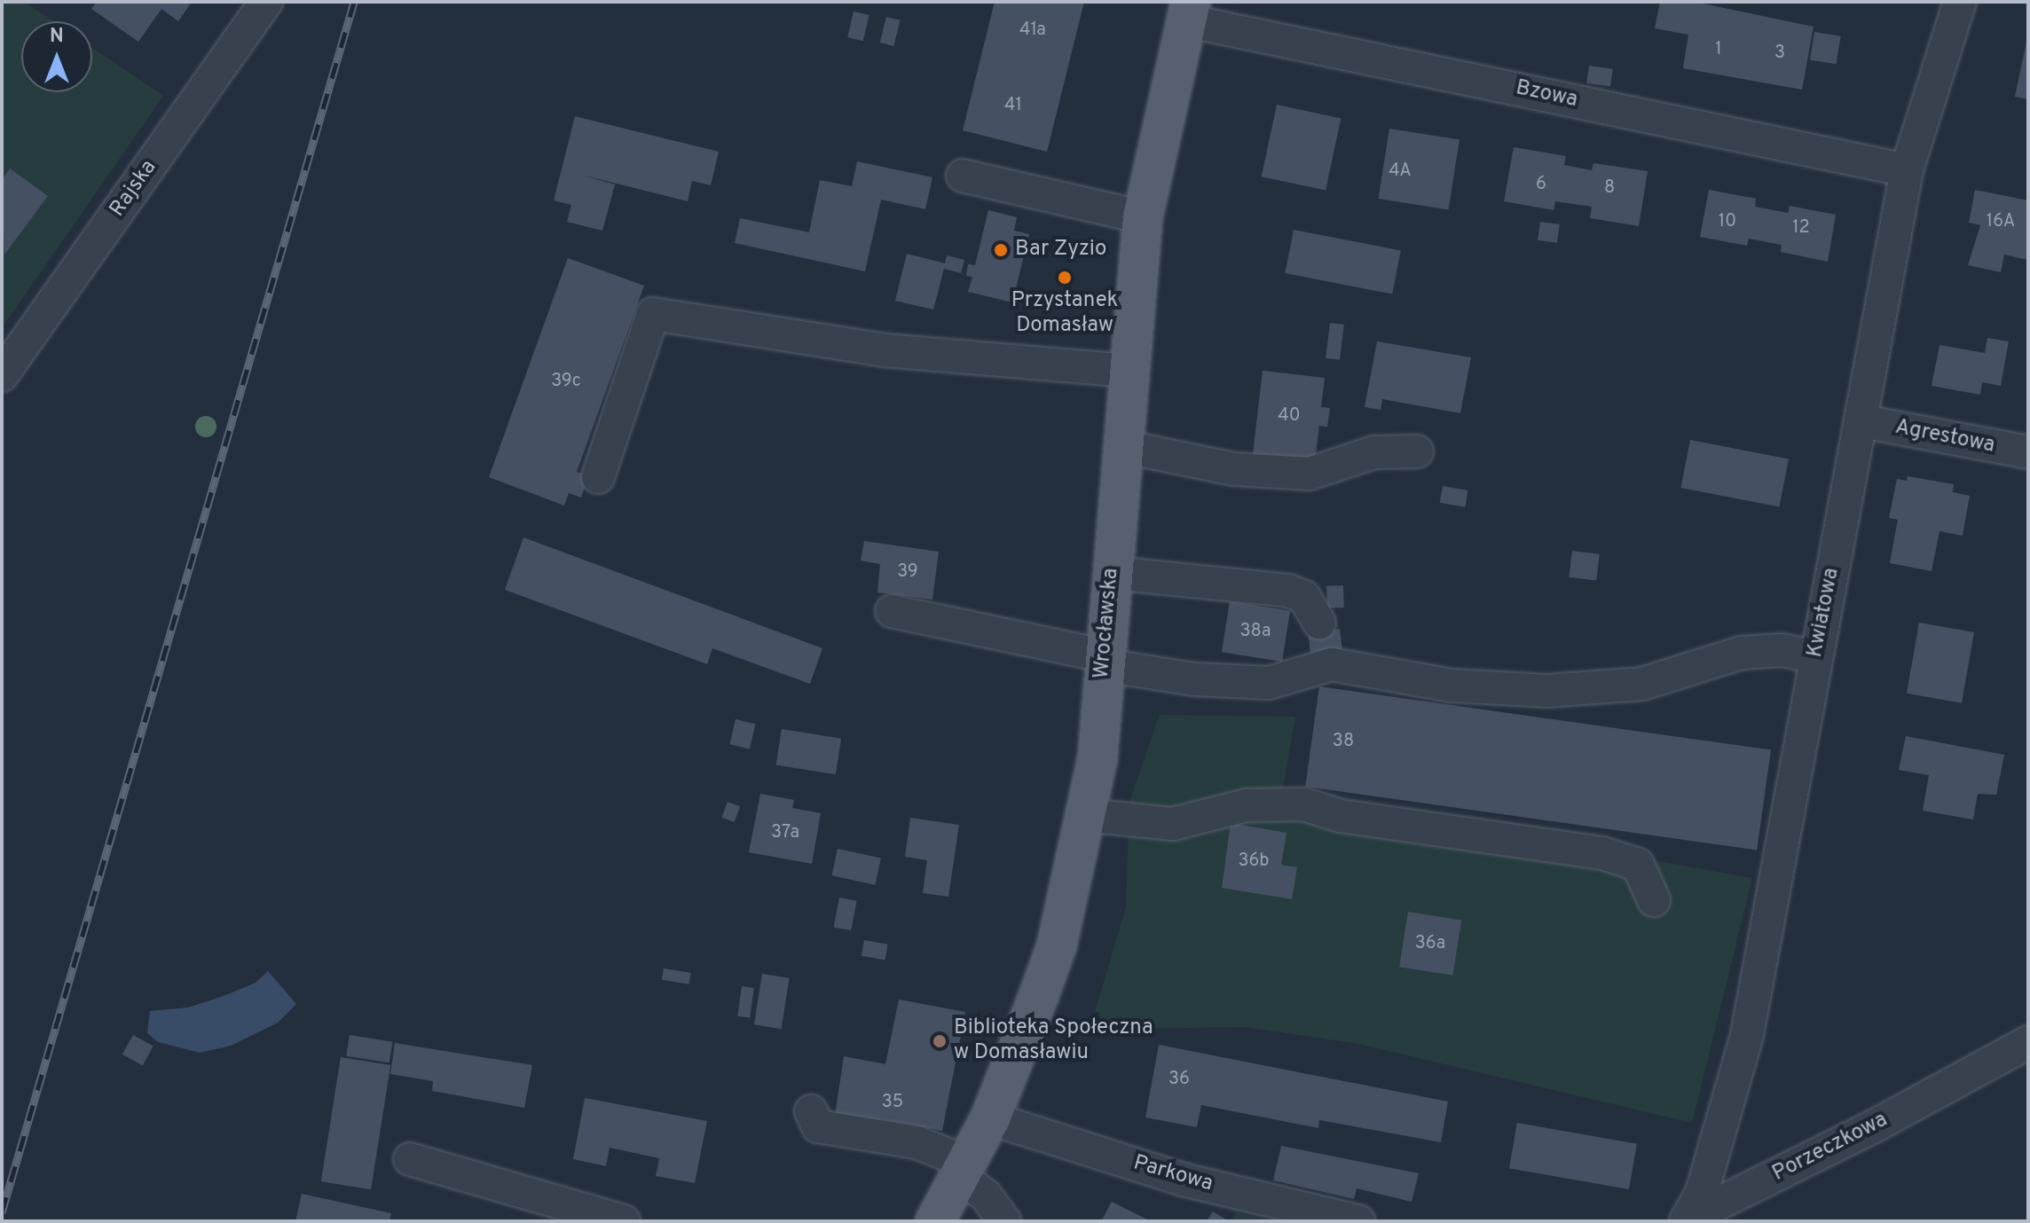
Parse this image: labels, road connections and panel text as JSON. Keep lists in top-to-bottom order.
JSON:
{
  "streets": {
    "main road": ["Wrocławska"],
    "street": [
      "Bzowa",
      "Rajska",
      "Agrestowa",
      "Kwiatowa",
      "Porzeczkowa",
      "Parkowa"
    ]
  },
  "crossings": [
    ["Bzowa", "Kwiatowa"],
    ["Bzowa", "Wrocławska"],
    ["Agrestowa", "Kwiatowa"],
    ["Kwiatowa", "Porzeczkowa"],
    ["Wrocławska", "Parkowa"]
  ],
  "places": ["Bar Zyzio", "Przystanek Domasław", "Biblioteka Społeczna w Domasławiu"],
  "house_numbers": [
    "41a",
    "1",
    "3",
    "41",
    "4A",
    "6",
    "8",
    "10",
    "16A",
    "12",
    "39c",
    "40",
    "39",
    "38a",
    "38",
    "37a",
    "36b",
    "36a",
    "36",
    "35"
  ],
  "north": "top"
}
